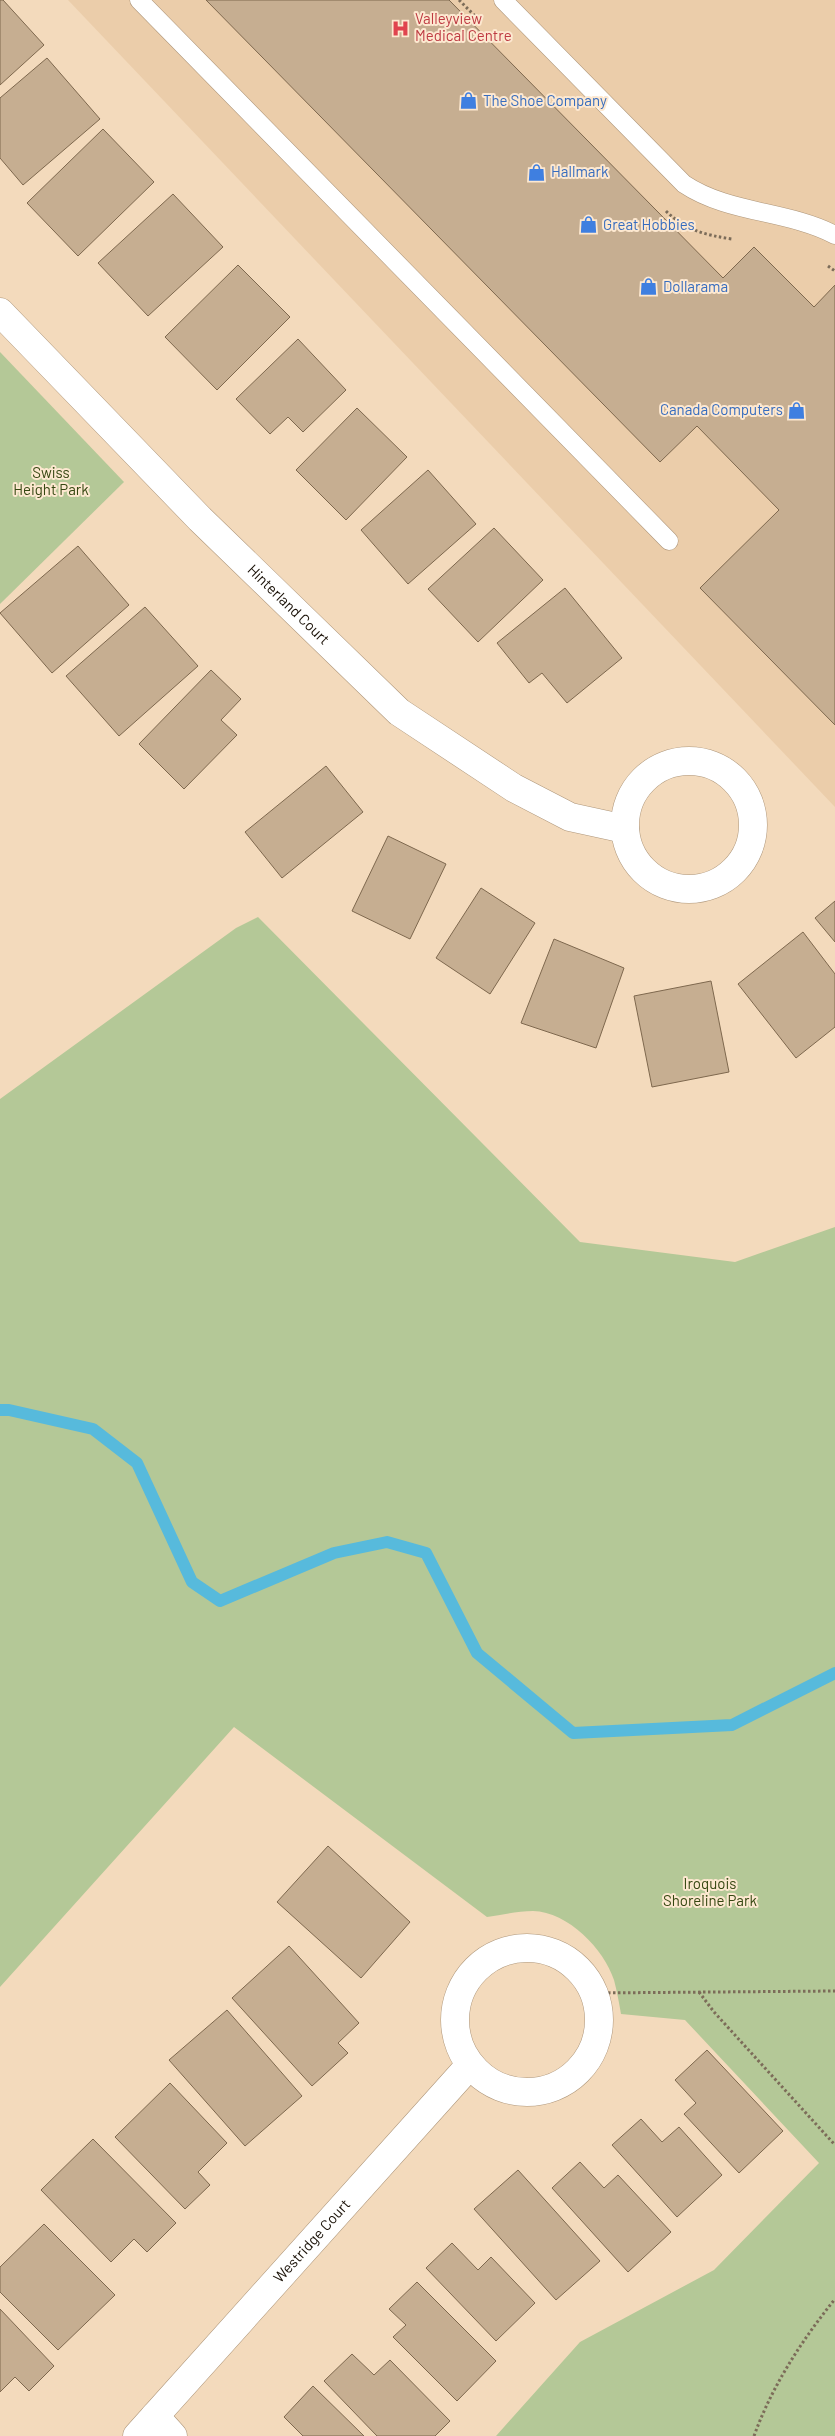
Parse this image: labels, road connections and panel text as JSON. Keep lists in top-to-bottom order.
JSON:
{
  "streets": {
    "street": ["Hinterland Court", "Westridge Court"]
  },
  "parks": ["Swiss Height Park", "Iroquois Shoreline Park"],
  "places": {
    "hospital": ["Valleyview Medical Centre"],
    "shop": [
      "The Shoe Company",
      "Hallmark",
      "Great Hobbies",
      "Dollarama",
      "Canada Computers"
    ]
  }
}
